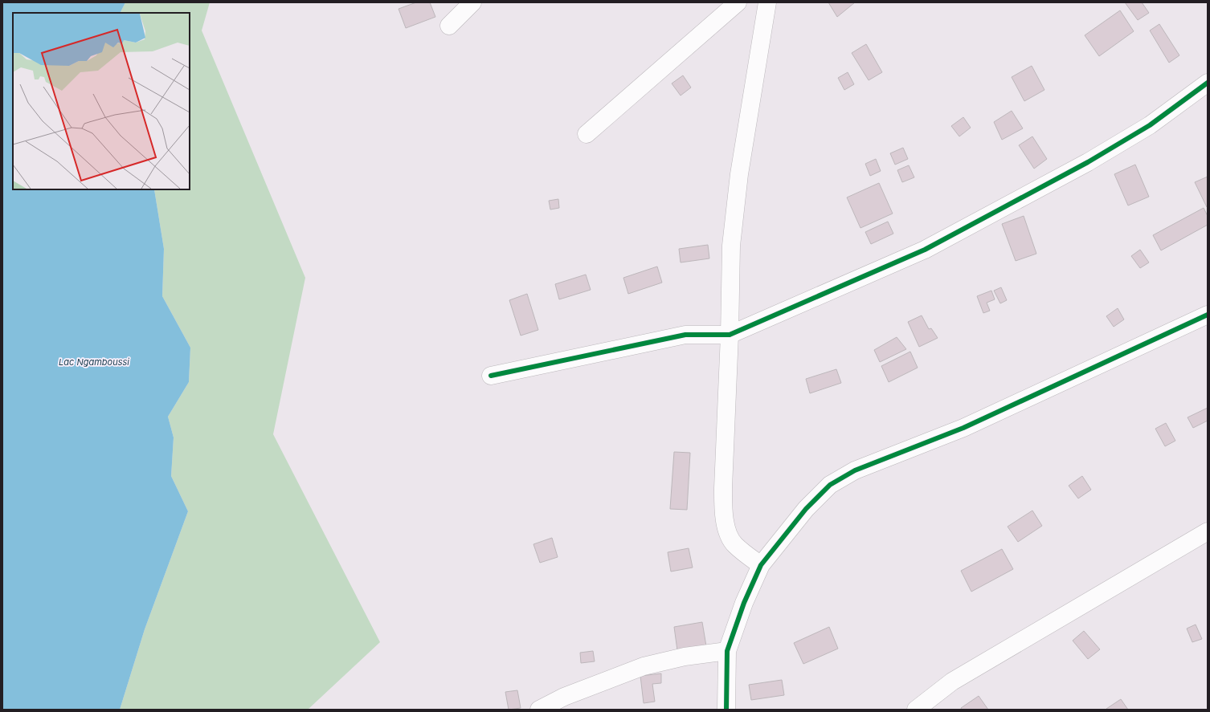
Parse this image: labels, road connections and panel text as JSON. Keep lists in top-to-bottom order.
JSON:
{
  "water": ["Lac Ngamboussi"]
}
